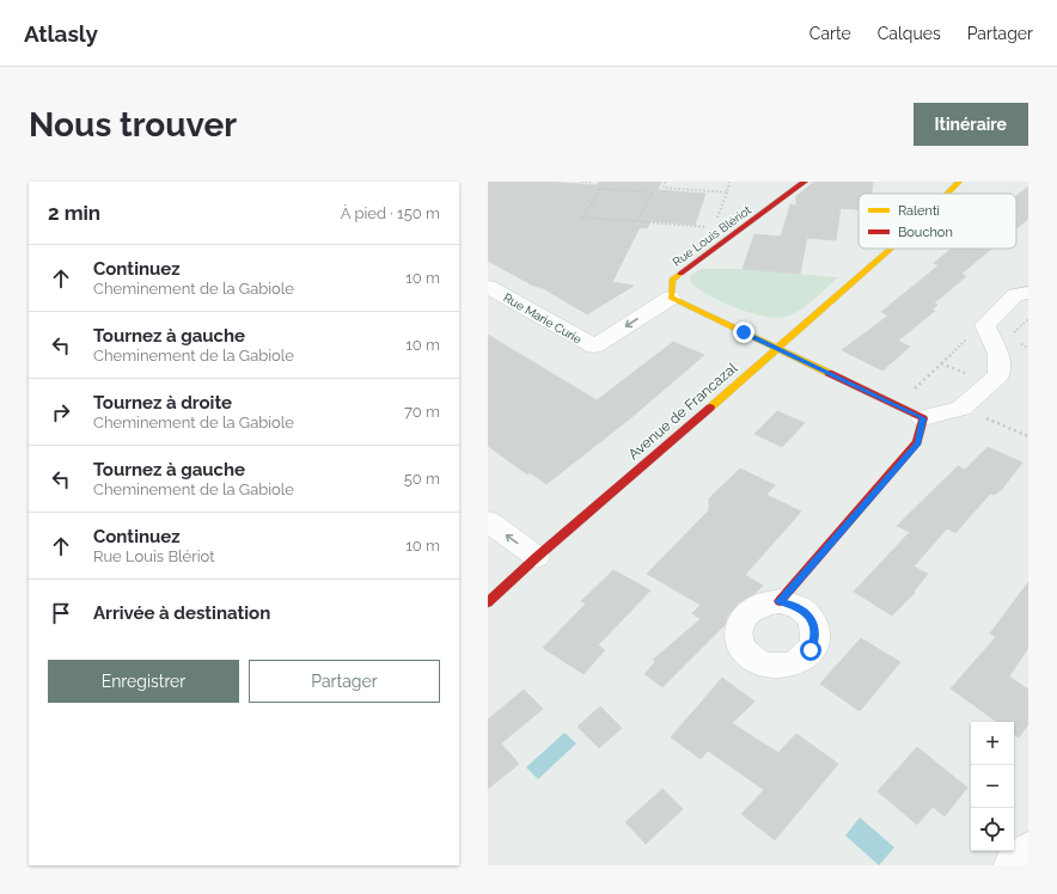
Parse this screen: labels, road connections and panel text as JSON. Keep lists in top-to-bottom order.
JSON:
{
  "streets": {
    "street": ["Rue Louis Blériot", "Rue Marie Curie", "Avenue de Francazal"]
  },
  "crossings": [
    ["Rue Louis Blériot", "Rue Marie Curie"]
  ],
  "one_way": ["Rue Marie Curie"],
  "legend": ["Ralenti", "Bouchon"],
  "page": {
    "header": "Atlasly",
    "nav": ["Carte", "Calques", "Partager"],
    "buttons": [
      "Itinéraire",
      ["Enregistrer", "Partager"]
    ],
    "title": "Nous trouver",
    "heading": ["2 min", "À pied · 150 m"],
    "list": [
      ["Continuez", "Cheminement de la Gabiole", "10 m"],
      ["Tournez à gauche", "Cheminement de la Gabiole", "10 m"],
      ["Tournez à droite", "Cheminement de la Gabiole", "70 m"],
      ["Tournez à gauche", "Cheminement de la Gabiole", "50 m"],
      ["Continuez", "Rue Louis Blériot", "10 m"],
      "Arrivée à destination"
    ],
    "map_buttons": ["+", "−"]
  }
}
